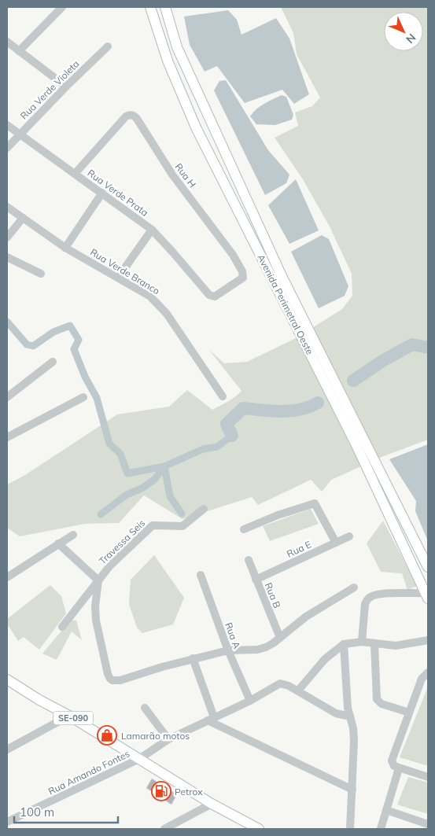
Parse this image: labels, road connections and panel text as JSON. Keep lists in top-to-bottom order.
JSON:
{
  "streets": {
    "main road": ["Avenida Perimetral Oeste", "SE-090"],
    "street": [
      "Rua Verde Violeta",
      "Rua H",
      "Rua Verde Prata",
      "Rua Verde Branco",
      "Travessa Seis",
      "Rua E",
      "Rua B",
      "Rua A",
      "Rua Amando Fontes"
    ]
  },
  "crossings": [
    ["Rua Verde Violeta", "Rua Verde Prata"],
    ["Rua H", "Rua Verde Prata"],
    ["Rua E", "Rua B"],
    ["Rua A", "Rua Amando Fontes"],
    ["SE-090", "Rua Amando Fontes"]
  ],
  "places": {
    "shop": ["Lamarão motos"],
    "fuel station": ["Petrox"]
  },
  "scale_bar": "100 m",
  "north": "bottom right"
}
